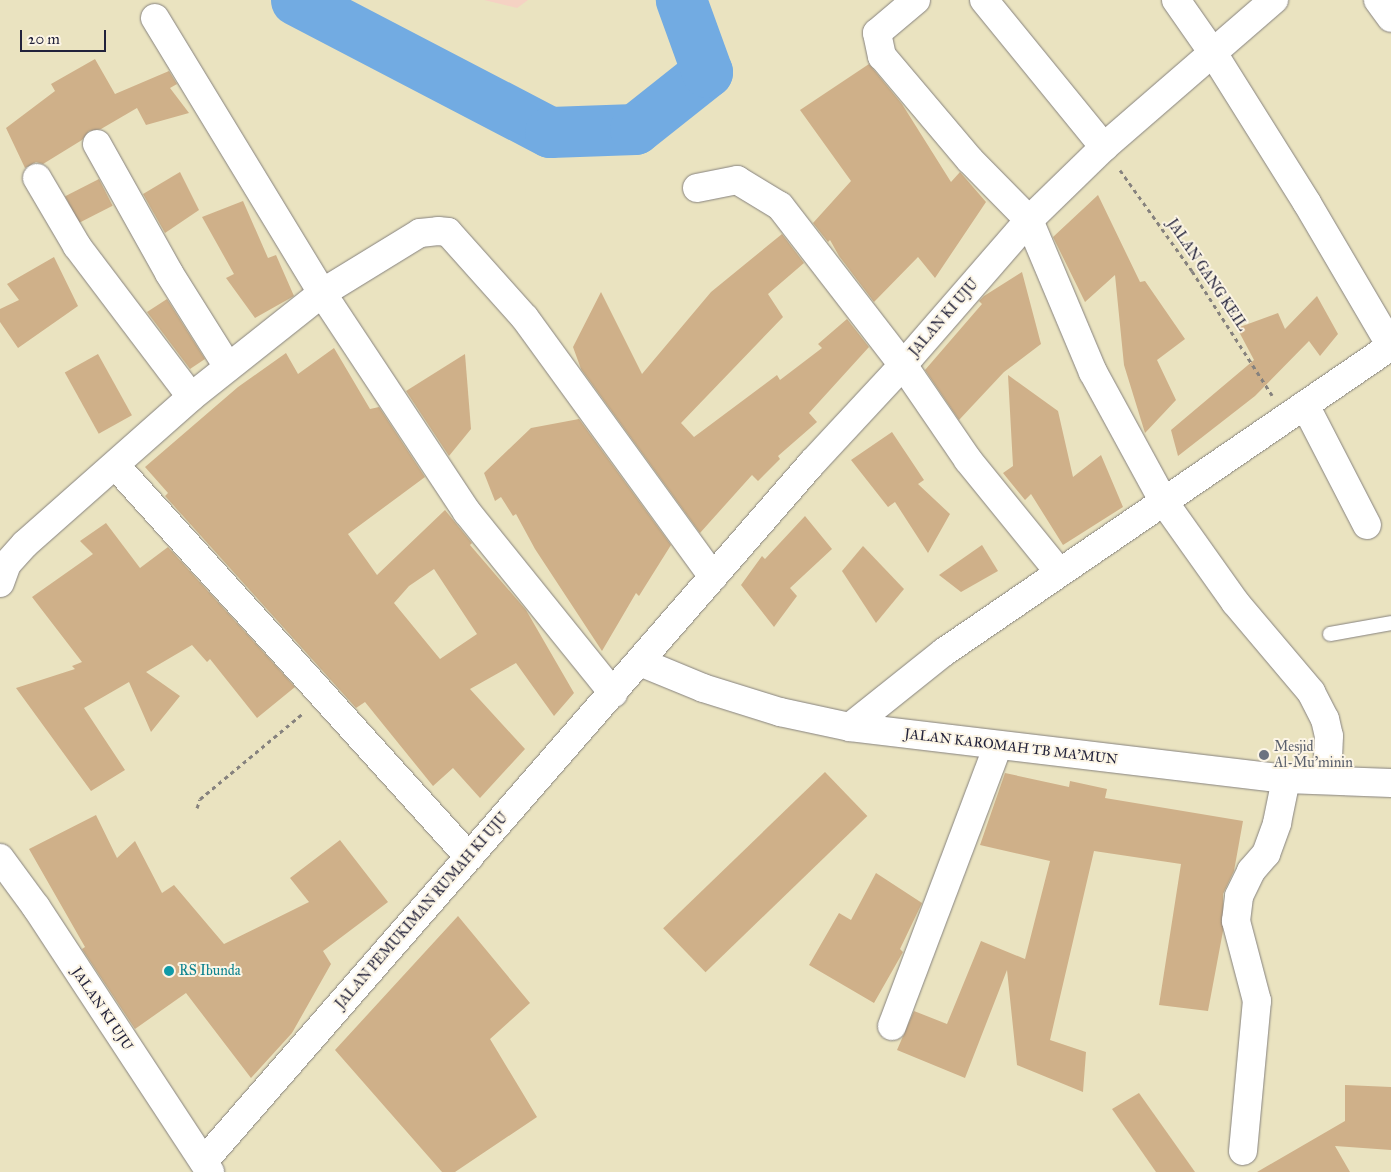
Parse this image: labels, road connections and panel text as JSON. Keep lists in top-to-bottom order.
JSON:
{
  "streets": {
    "street": ["JALAN KI UJU", "JALAN KAROMAH TB MA'MUN", "JALAN PEMUKIMAN RUMAH KI UJU"],
    "path": ["JALAN GANG KEIL"]
  },
  "crossings": [
    ["JALAN GANG KEIL", "JALAN KI UJU"],
    ["JALAN KI UJU", "JALAN KAROMAH TB MA'MUN"],
    ["JALAN KI UJU", "JALAN PEMUKIMAN RUMAH KI UJU"],
    ["JALAN KAROMAH TB MA'MUN", "JALAN PEMUKIMAN RUMAH KI UJU"]
  ],
  "places": ["Mesjid Al-Mu'minin", "RS Ibunda"],
  "scale_bar": "20 m"
}
